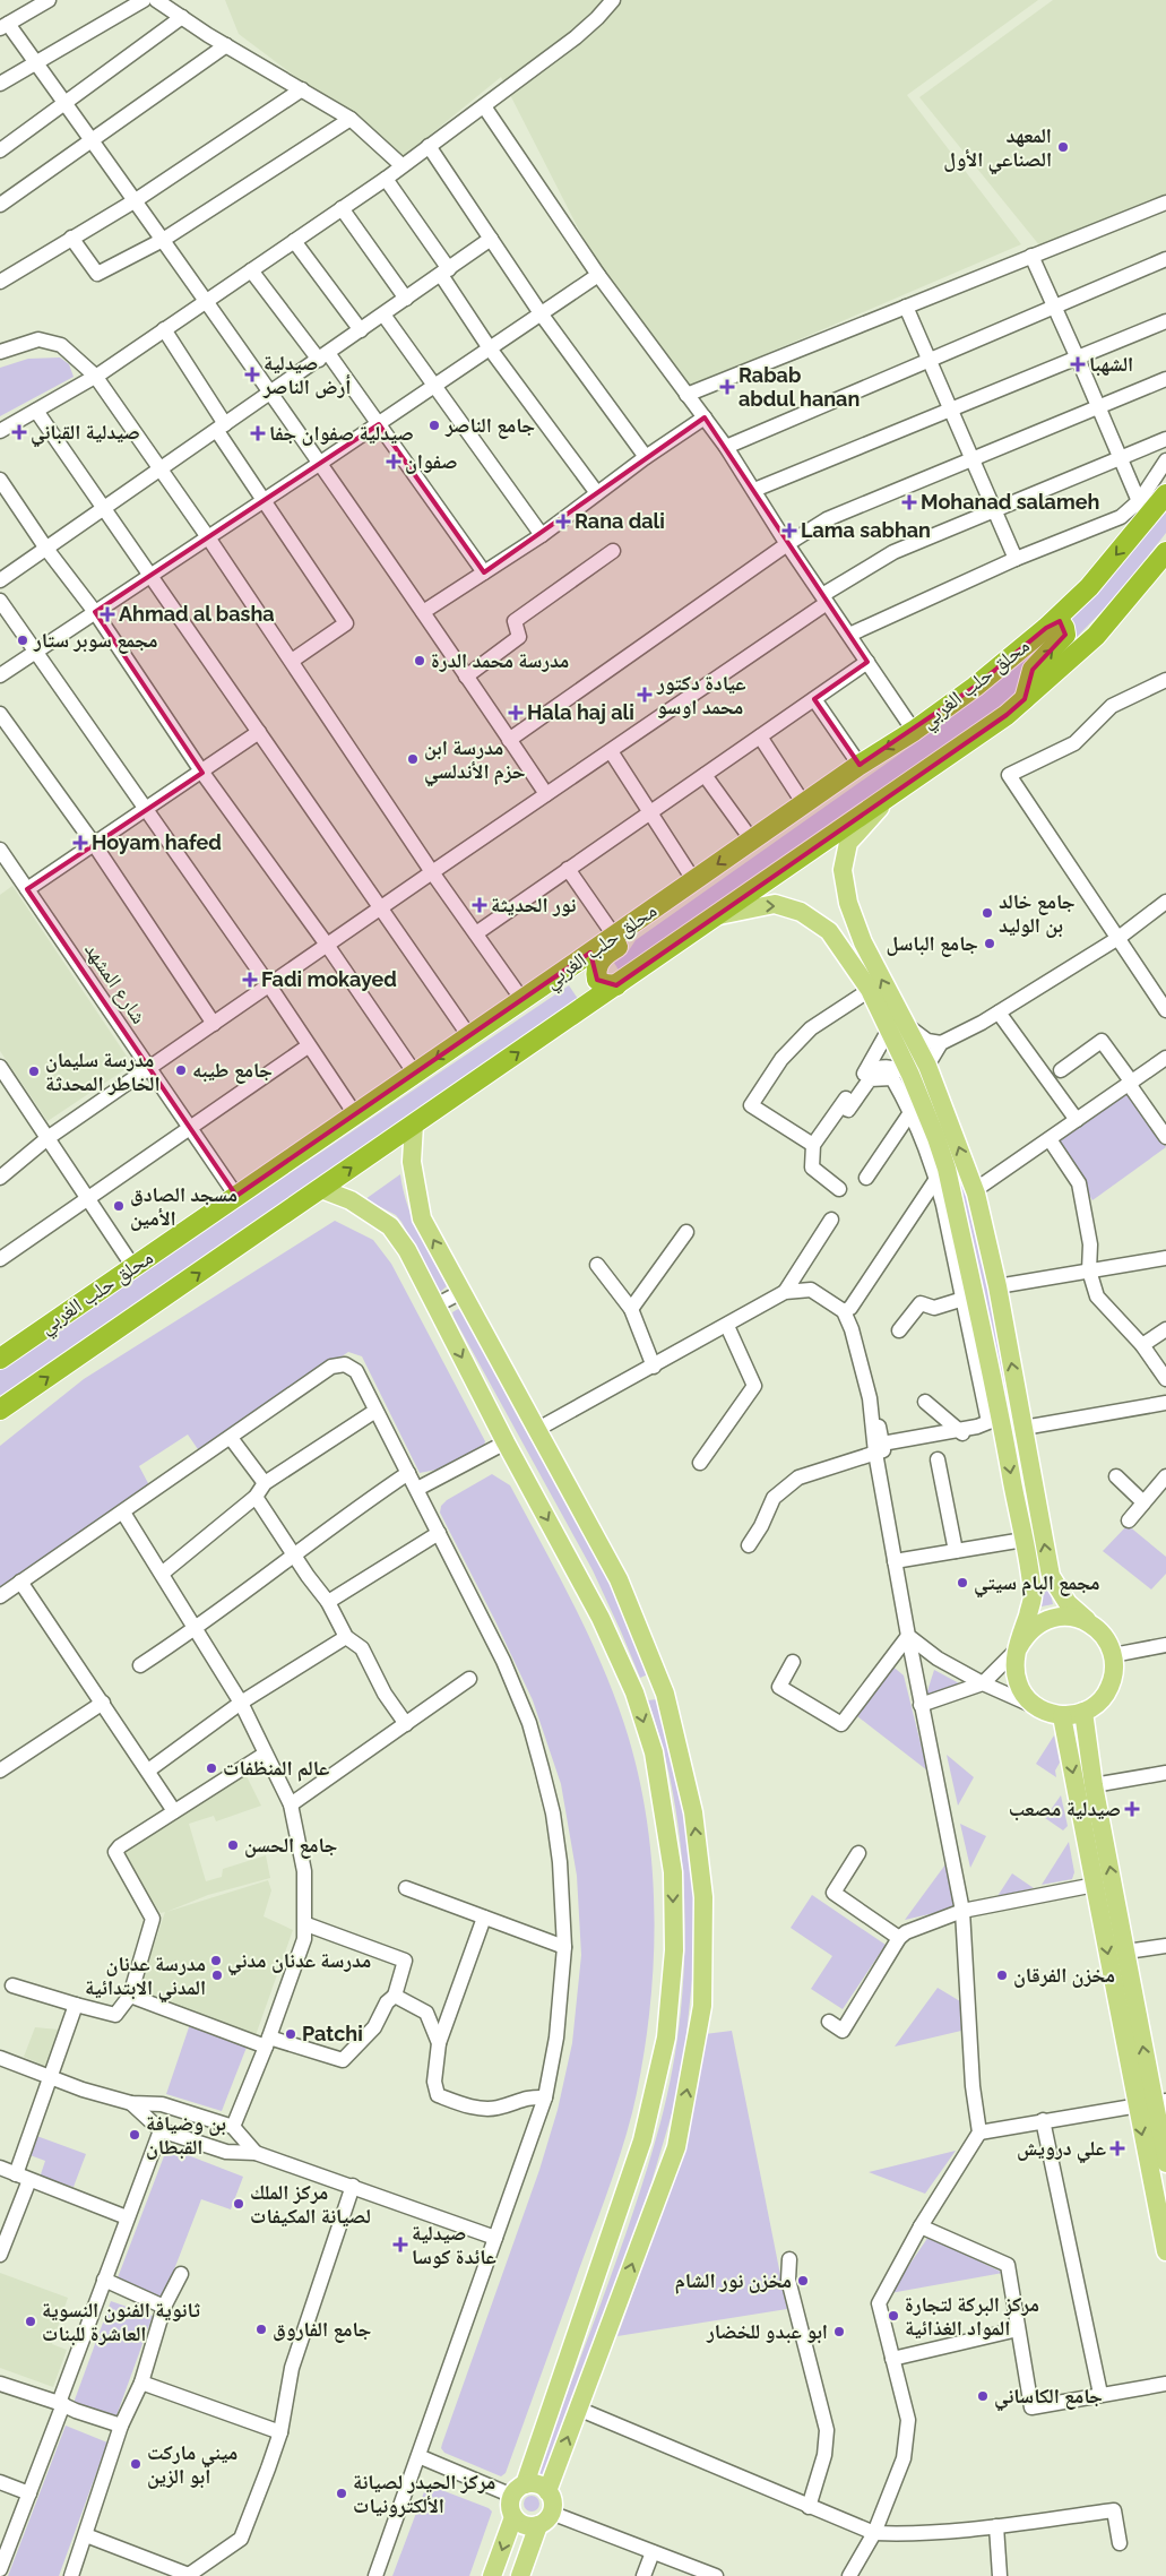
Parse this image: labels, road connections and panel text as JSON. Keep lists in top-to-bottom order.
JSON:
{
  "streets": {
    "highway": ["محلق حلب الغربي"],
    "street": ["شارع المشهد"]
  },
  "crossings": [
    ["محلق حلب الغربي", "شارع المشهد"]
  ],
  "places": {
    "other": [
      "المعهد الصناعي الأول",
      "جامع الناصر",
      "مجمع سوبر ستار",
      "مدرسة محمد الدرة",
      "مدرسة ابن حزم الأندلسي",
      "جامع خالد بن الوليد",
      "جامع الباسل",
      "جامع طيبه",
      "مدرسة سليمان الخاطر المحدثة",
      "مسجد الصادق الأمين",
      "مجمع البام سيتي",
      "عالم المنظفات",
      "جامع الحسن",
      "مدرسة عدنان مدني",
      "مدرسة عدنان المدني الابتدائية",
      "مخزن الفرقان",
      "Patchi",
      "بن وضيافة القبطان",
      "مركز الملك لصيانة المكيفات",
      "مخزن نور الشام",
      "مركز البركة لتجارة المواد الغذائية",
      "ثانوية الفنون النسوية العاشرة للبنات",
      "جامع الفاروق",
      "ابو عبدو للخضار",
      "جامع الكاساني",
      "ميني ماركت ابو الزين",
      "مركز الحيدر لصيانة الألكترونيات"
    ],
    "health": [
      "الشهبا",
      "صيدلية أرض الناصر",
      "Rabab abdul hanan",
      "صيدلية القباني",
      "صيدلية صفوان جفا",
      "صفوان",
      "Mohanad salameh",
      "Rana dali",
      "Lama sabhan",
      "Ahmad al basha",
      "عيادة دكتور محمد اوسو",
      "Hala haj ali",
      "Hoyam hafed",
      "نور الحديثة",
      "Fadi mokayed",
      "صيدلية مصعب",
      "علي درويش",
      "صيدلية عائدة كوسا"
    ]
  }
}
